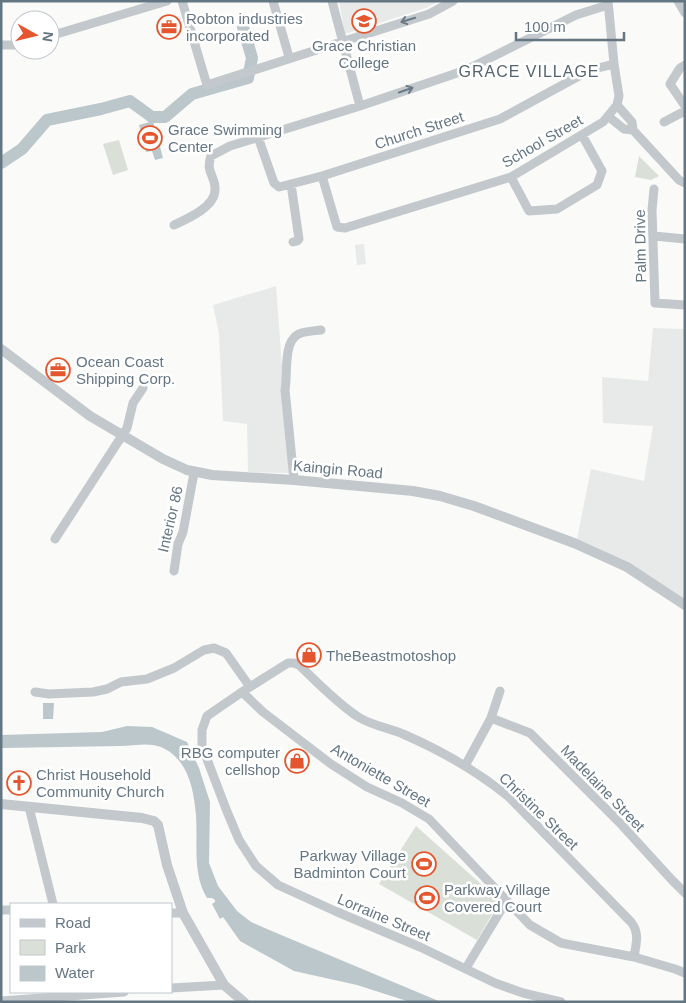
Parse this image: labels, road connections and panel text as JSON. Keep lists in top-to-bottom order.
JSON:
{
  "streets": {
    "street": [
      "Church Street",
      "School Street",
      "Palm Drive",
      "Kaingin Road",
      "Interior 86",
      "Antoniette Street",
      "Madelaine Street",
      "Christine Street",
      "Lorraine Street"
    ]
  },
  "crossings": [
    ["Church Street", "School Street"],
    ["Kaingin Road", "Interior 86"],
    ["Antoniette Street", "Christine Street"],
    ["Antoniette Street", "Lorraine Street"],
    ["Christine Street", "Lorraine Street"]
  ],
  "districts": ["GRACE VILLAGE"],
  "places": {
    "school or university": ["Grace Christian College"],
    "office": ["Robton industries incorporated", "Ocean Coast Shipping Corp."],
    "sports": ["Grace Swimming Center", "Parkway Village Badminton Court", "Parkway Village Covered Court"],
    "shop": ["TheBeastmotoshop", "RBG computer cellshop"],
    "church": ["Christ Household Community Church"]
  },
  "legend": ["Road", "Park", "Water"],
  "scale_bar": "100 m",
  "north": "right"
}
